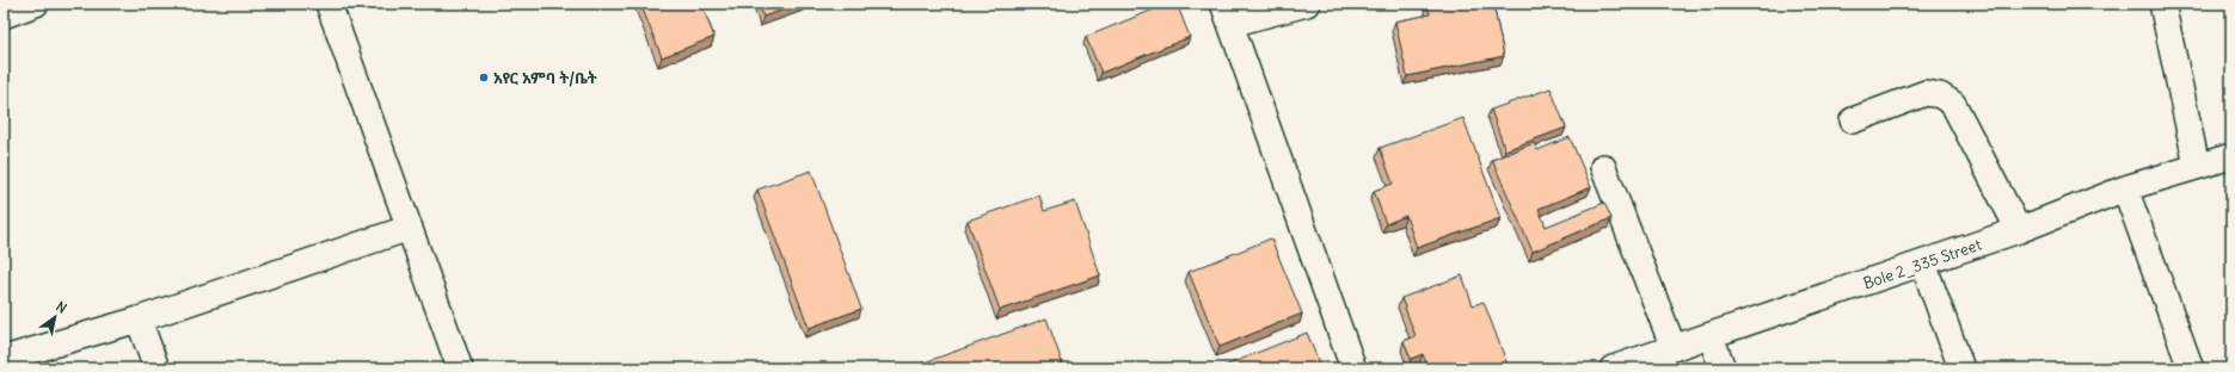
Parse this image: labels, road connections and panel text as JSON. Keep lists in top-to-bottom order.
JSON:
{
  "streets": {
    "street": ["Bole 2_335 Street"]
  },
  "places": ["አየር አምባ ት/ቤት"],
  "north": "top right"
}
